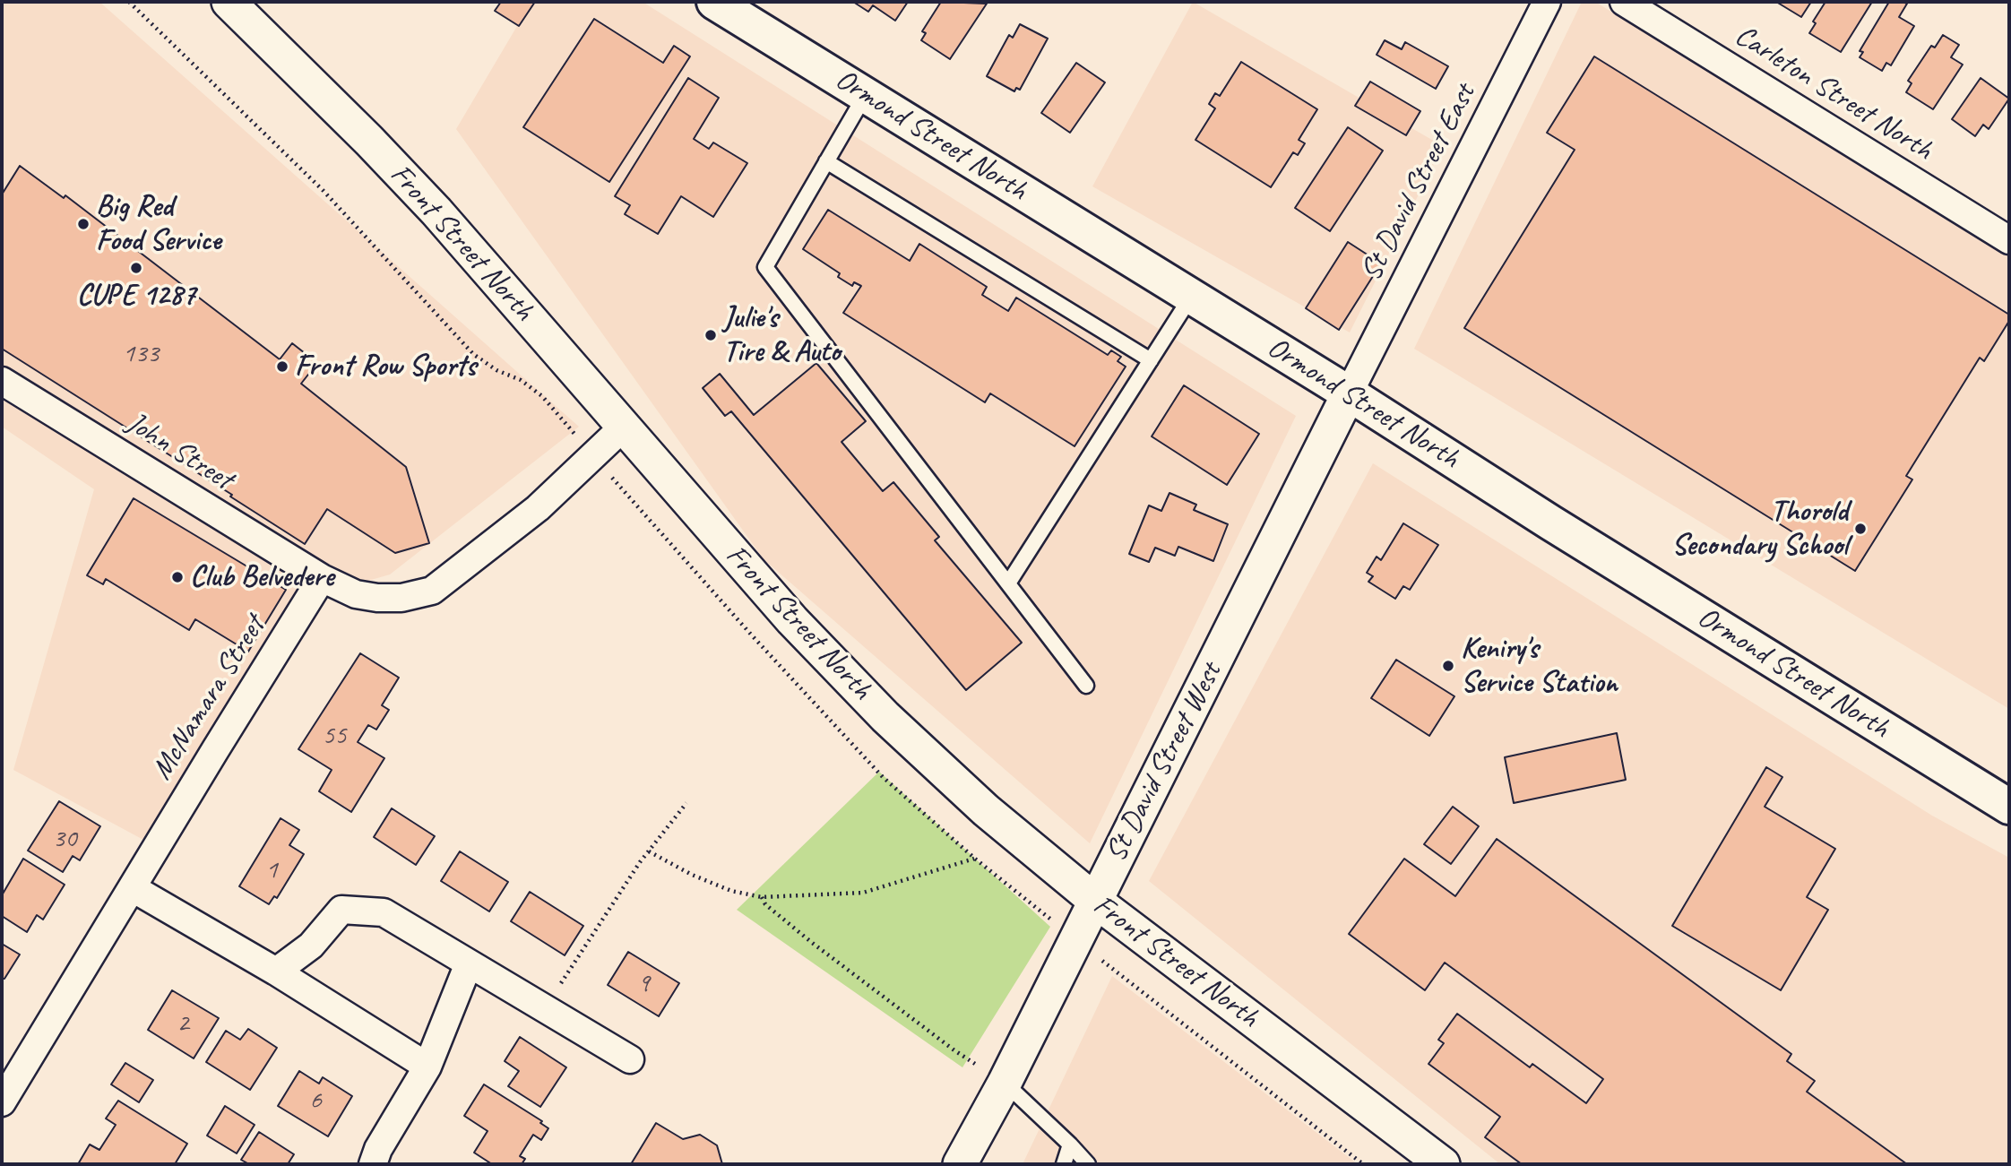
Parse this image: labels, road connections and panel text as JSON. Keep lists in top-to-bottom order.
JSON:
{
  "streets": {
    "main road": ["Ormond Street North"],
    "street": [
      "Carleton Street North",
      "St David Street East",
      "Front Street North",
      "John Street",
      "McNamara Street",
      "St David Street West"
    ]
  },
  "crossings": [
    ["Ormond Street North", "St David Street East"],
    ["Ormond Street North", "St David Street West"],
    ["St David Street East", "St David Street West"],
    ["Front Street North", "St David Street West"],
    ["John Street", "McNamara Street"]
  ],
  "places": [
    "Big Red Food Service",
    "CUPE 1287",
    "Julie's Tire & Auto",
    "Front Row Sports",
    "Thorold Secondary School",
    "Club Belvedere",
    "Keniry's Service Station"
  ],
  "house_numbers": [
    "133",
    "55",
    "30",
    "1",
    "9",
    "2",
    "6"
  ]
}
